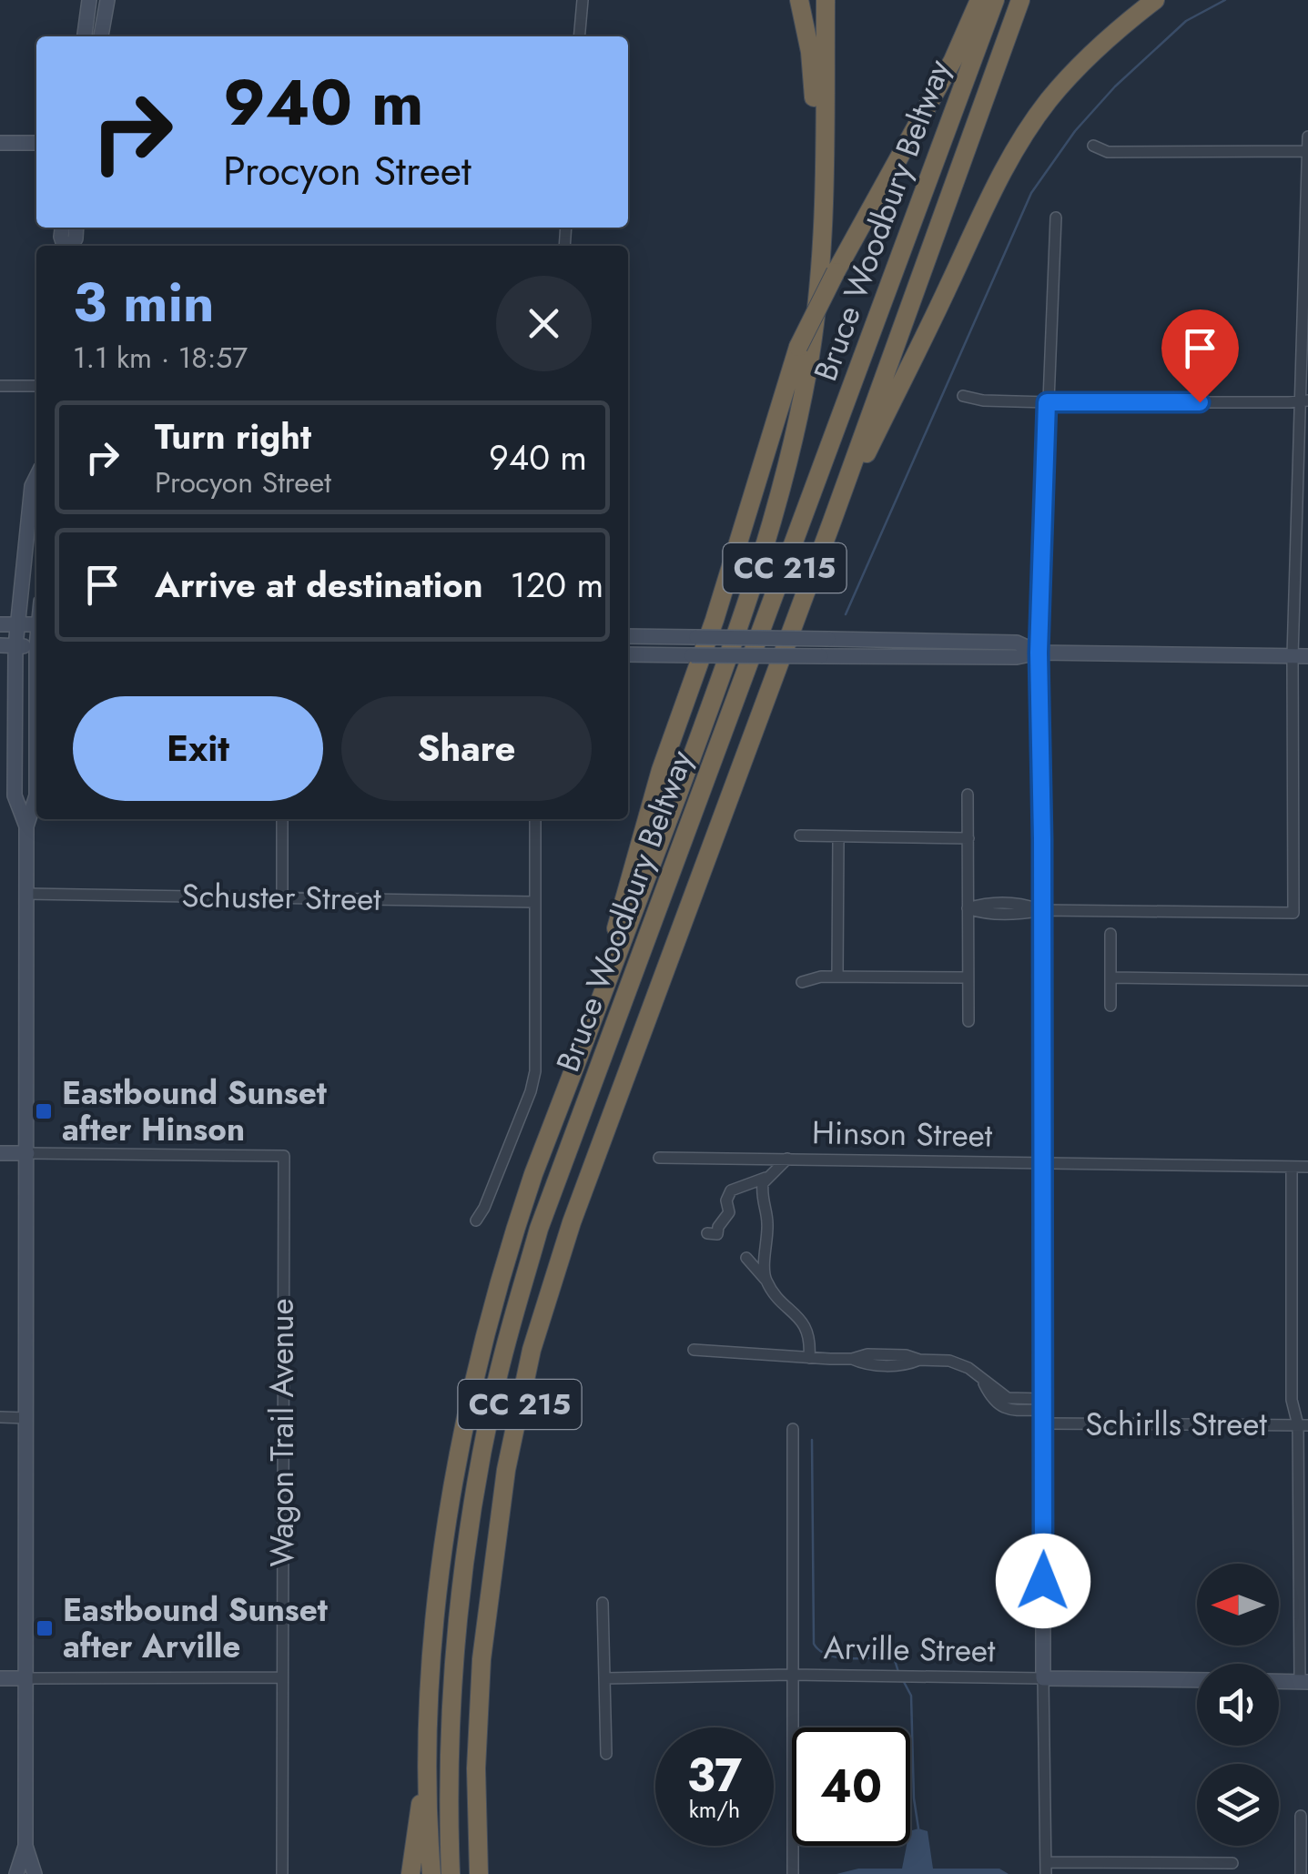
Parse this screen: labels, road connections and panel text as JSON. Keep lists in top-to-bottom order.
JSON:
{
  "streets": {
    "highway": ["Bruce Woodbury Beltway", "CC 215"],
    "main road": ["Arville Street"],
    "street": [
      "Schuster Street",
      "Hinson Street",
      "Schirlls Street",
      "Wagon Trail Avenue"
    ]
  },
  "places": {
    "transit": ["Eastbound Sunset after Hinson", "Eastbound Sunset after Arville"]
  },
  "north": "left",
  "page": {
    "turn": ["940 m", "Procyon Street"],
    "heading": ["3 min", "1.1 km · 18:57"],
    "list": [
      {
        "name": "Turn right",
        "note": "Procyon Street",
        "value": "940 m"
      },
      {
        "name": "Arrive at destination",
        "value": "120 m"
      }
    ],
    "buttons": ["Exit", "Share"],
    "speed": "37 km/h",
    "limit": "40"
  }
}
